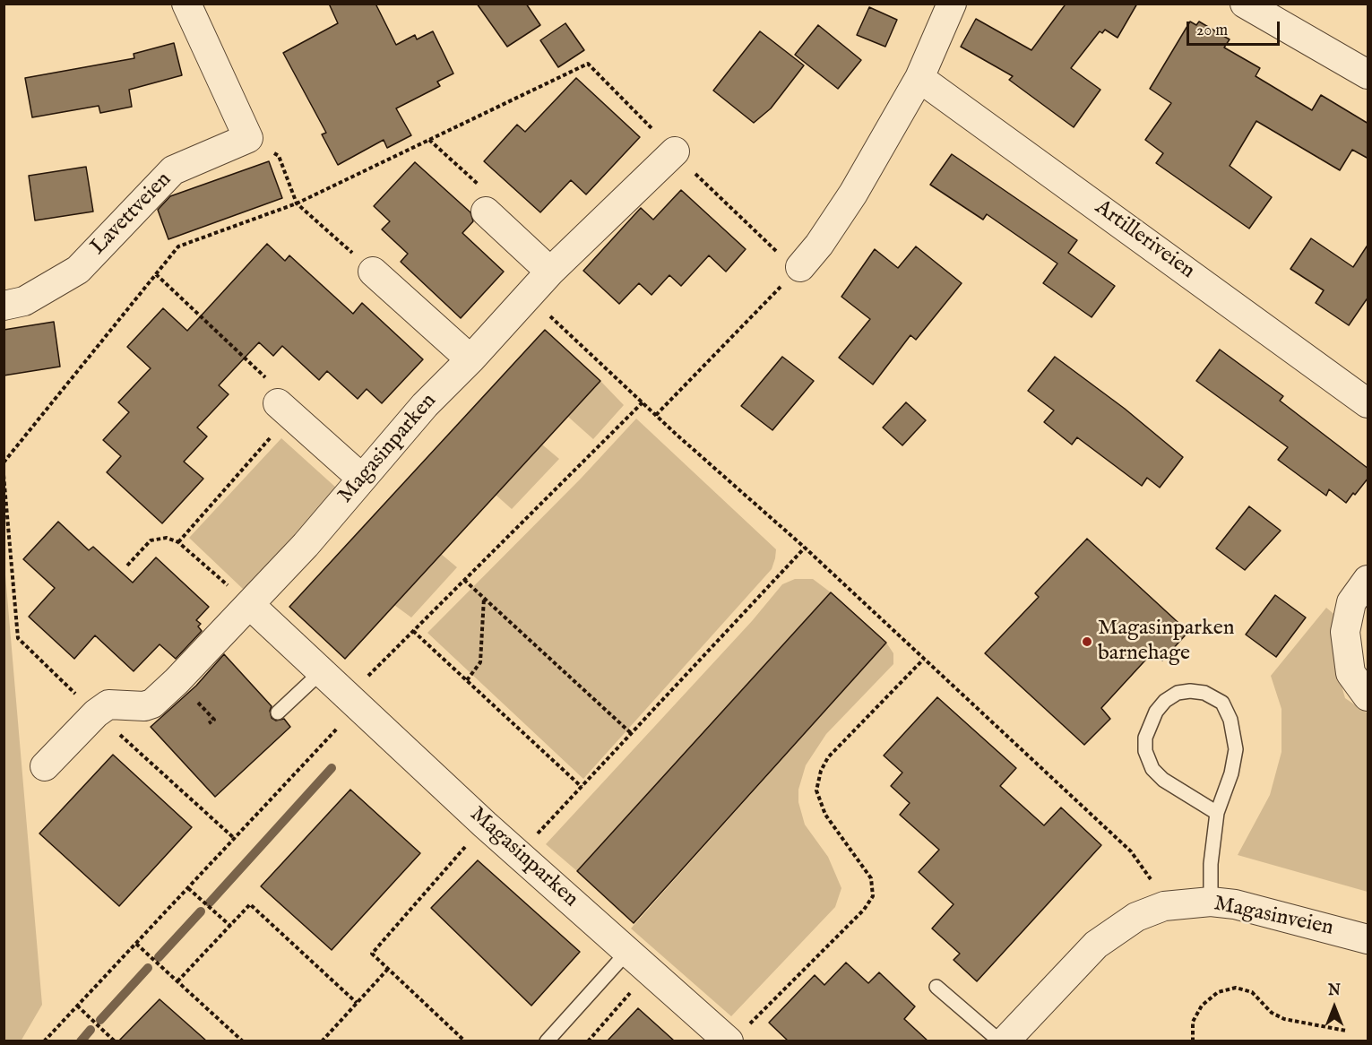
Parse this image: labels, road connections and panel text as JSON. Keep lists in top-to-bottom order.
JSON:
{
  "streets": {
    "street": [
      "Lavettveien",
      "Artilleriveien",
      "Magasinparken",
      "Magasinveien"
    ]
  },
  "places": ["Magasinparken barnehage"],
  "scale_bar": "20 m",
  "north": "top"
}
